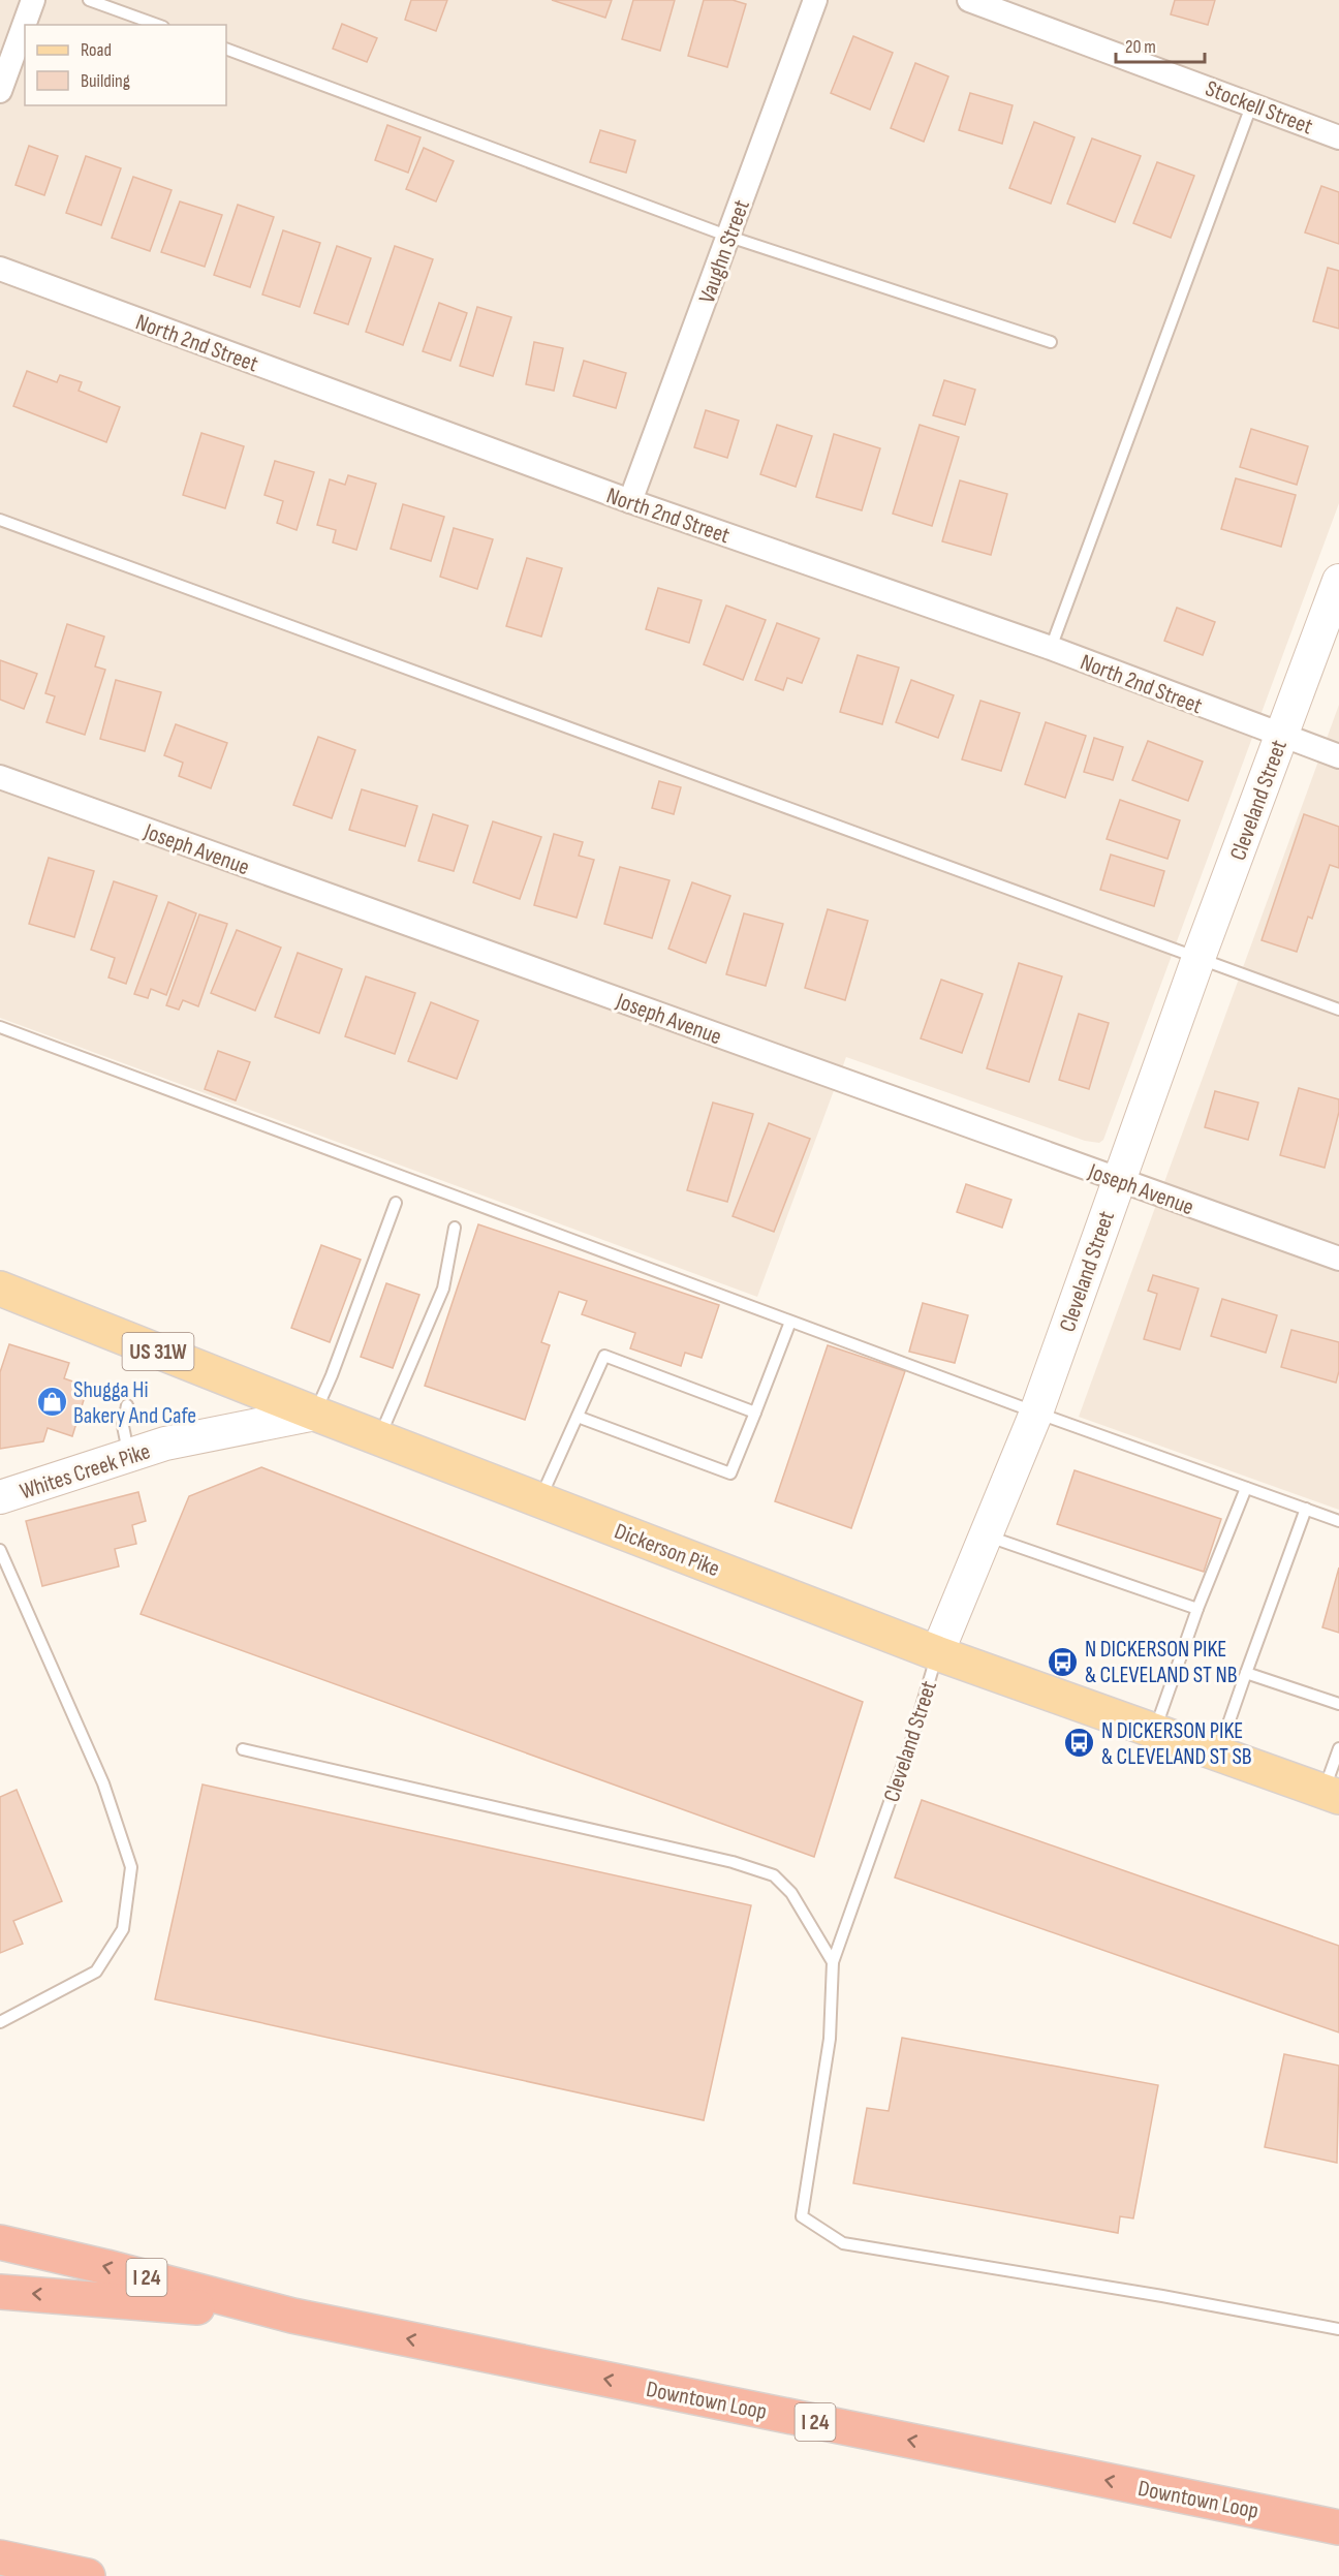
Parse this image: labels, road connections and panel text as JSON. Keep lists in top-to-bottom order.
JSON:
{
  "streets": {
    "highway": ["I 24", "Downtown Loop"],
    "main road": [
      "Cleveland Street",
      "US 31W",
      "Whites Creek Pike",
      "Dickerson Pike"
    ],
    "street": [
      "Stockell Street",
      "Vaughn Street",
      "North 2nd Street",
      "Joseph Avenue"
    ]
  },
  "crossings": [
    ["Vaughn Street", "North 2nd Street"],
    ["North 2nd Street", "Cleveland Street"],
    ["Cleveland Street", "Joseph Avenue"],
    ["Cleveland Street", "Dickerson Pike"],
    ["Whites Creek Pike", "Dickerson Pike"],
    ["I 24", "Downtown Loop"]
  ],
  "one_way": ["Downtown Loop"],
  "places": {
    "shop": ["Shugga Hi Bakery And Cafe"],
    "bus stop": ["N DICKERSON PIKE & CLEVELAND ST NB", "N DICKERSON PIKE & CLEVELAND ST SB"]
  },
  "legend": ["Road", "Building"],
  "scale_bar": "20 m"
}
